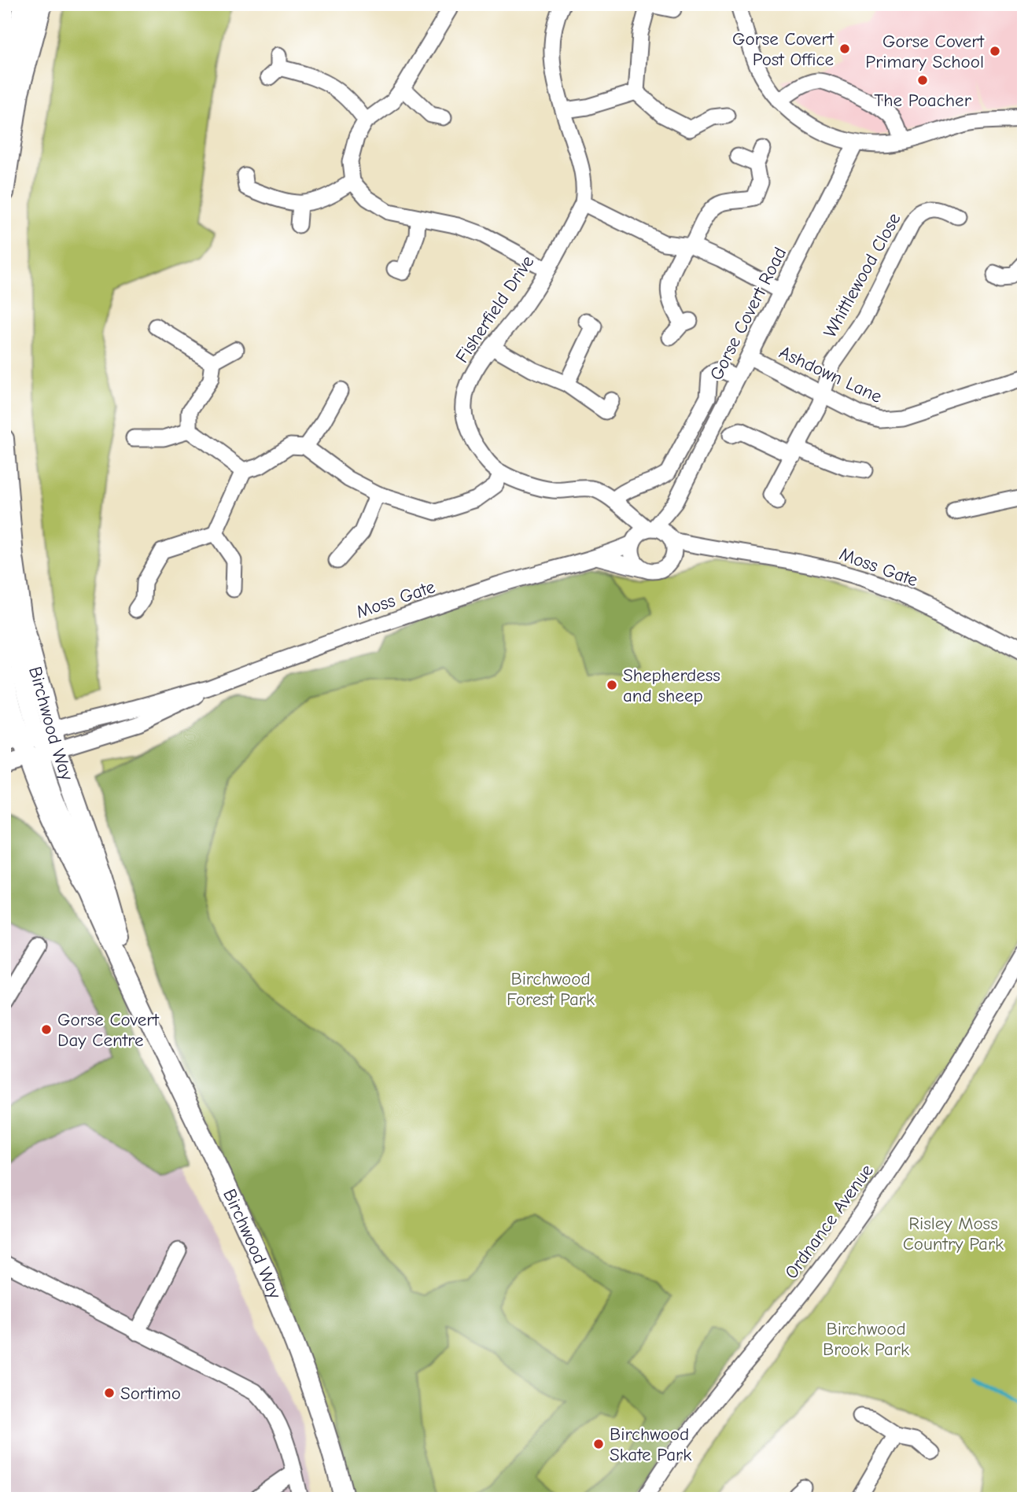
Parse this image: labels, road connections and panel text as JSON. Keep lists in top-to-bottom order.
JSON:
{
  "streets": {
    "main road": ["Birchwood Way"],
    "street": [
      "Whittlewood Close",
      "Fisherfield Drive",
      "Gorse Covert Road",
      "Ashdown Lane",
      "Moss Gate",
      "Ordnance Avenue"
    ]
  },
  "crossings": [
    ["Whittlewood Close", "Ashdown Lane"],
    ["Fisherfield Drive", "Gorse Covert Road"],
    ["Fisherfield Drive", "Moss Gate"],
    ["Gorse Covert Road", "Ashdown Lane"],
    ["Gorse Covert Road", "Moss Gate"],
    ["Moss Gate", "Birchwood Way"]
  ],
  "parks": ["Birchwood Forest Park", "Risley Moss Country Park", "Birchwood Brook Park"],
  "places": [
    "Gorse Covert Post Office",
    "Gorse Covert Primary School",
    "The Poacher",
    "Shepherdess and sheep",
    "Gorse Covert Day Centre",
    "Sortimo",
    "Birchwood Skate Park"
  ]
}
